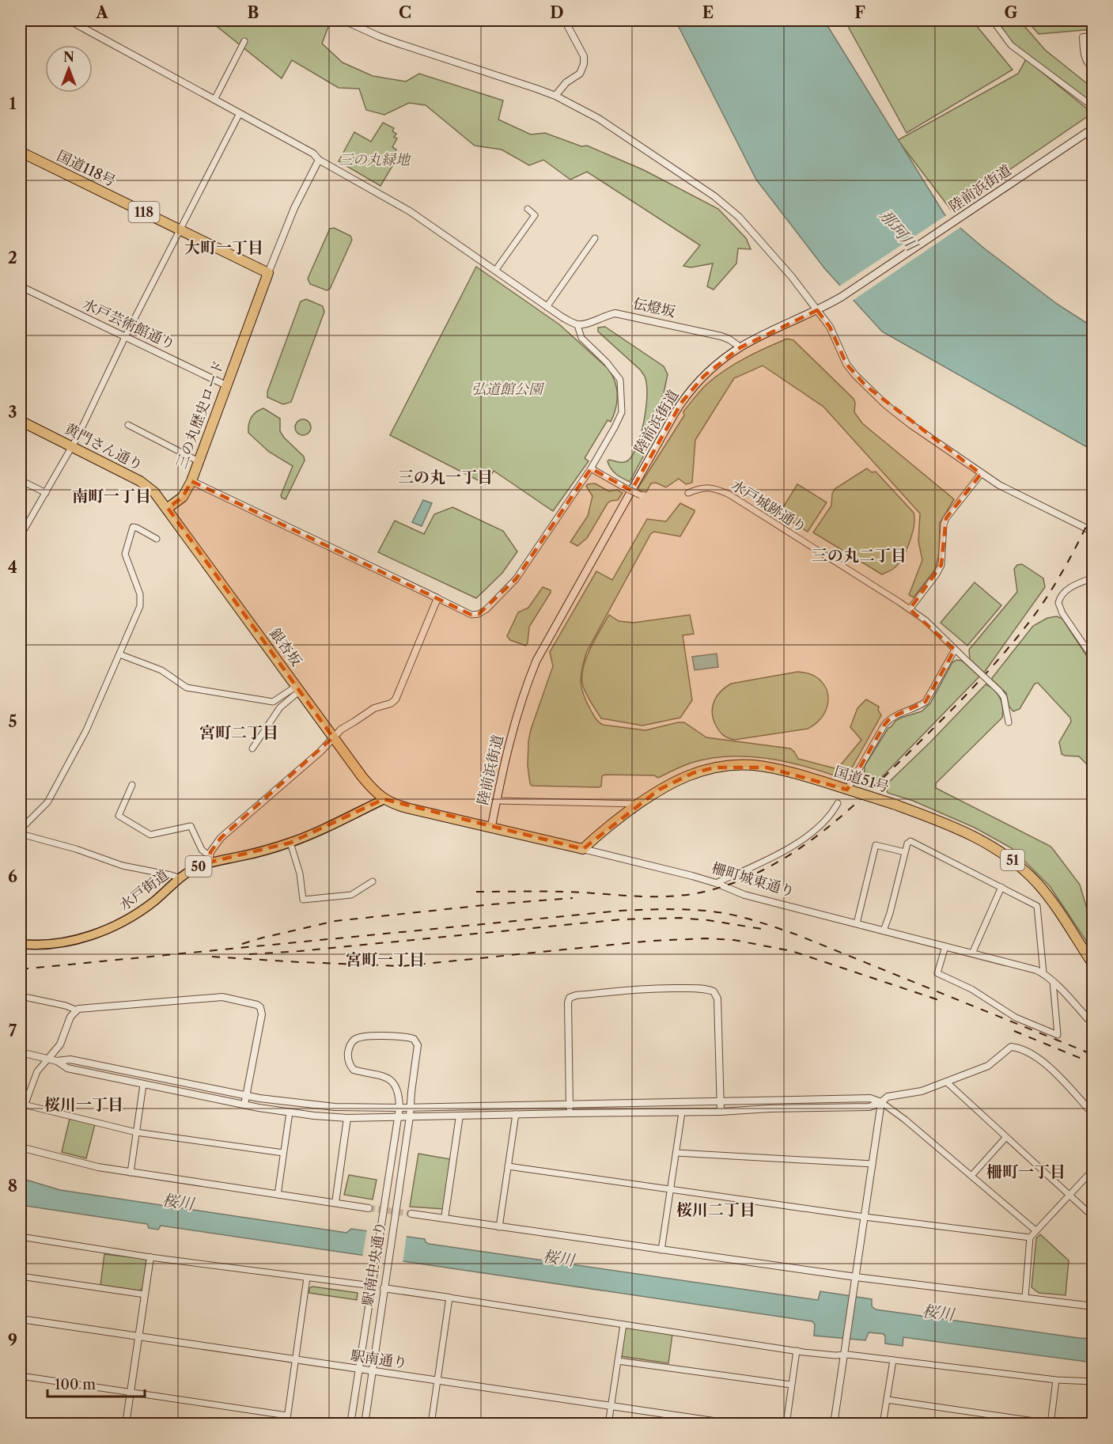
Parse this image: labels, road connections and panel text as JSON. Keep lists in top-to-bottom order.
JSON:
{
  "streets": {
    "highway": [
      "国道118号",
      "118",
      "三の丸歴史ロード",
      "黄門さん通り",
      "銀杏坂",
      "国道51号",
      "51",
      "柵町城東通り"
    ],
    "main road": ["陸前浜街道", "50", "水戸街道"],
    "street": [
      "伝燈坂",
      "水戸芸術館通り",
      "水戸城跡通り",
      "駅南中央通り",
      "駅南通り"
    ]
  },
  "crossings": [
    ["国道118号", "三の丸歴史ロード"],
    ["陸前浜街道", "伝燈坂"],
    ["陸前浜街道", "柵町城東通り"],
    ["伝燈坂", "三の丸歴史ロード"],
    ["水戸芸術館通り", "三の丸歴史ロード"],
    ["黄門さん通り", "銀杏坂"],
    ["銀杏坂", "柵町城東通り"],
    ["銀杏坂", "水戸街道"],
    ["国道51号", "柵町城東通り"],
    ["柵町城東通り", "水戸街道"],
    ["駅南中央通り", "駅南通り"]
  ],
  "districts": [
    "大町一丁目",
    "三の丸一丁目",
    "南町一丁目",
    "三の丸二丁目",
    "宮町二丁目",
    "宮町一丁目",
    "桜川一丁目",
    "柵町一丁目",
    "桜川二丁目"
  ],
  "water": ["那珂川", "桜川"],
  "parks": ["三の丸緑地", "弘道館公園"],
  "scale_bar": "100 m",
  "north": "top",
  "grid": {
    "columns": [
      "A",
      "B",
      "C",
      "D",
      "E",
      "F",
      "G"
    ],
    "rows": [
      "1",
      "2",
      "3",
      "4",
      "5",
      "6",
      "7",
      "8",
      "9"
    ]
  }
}
